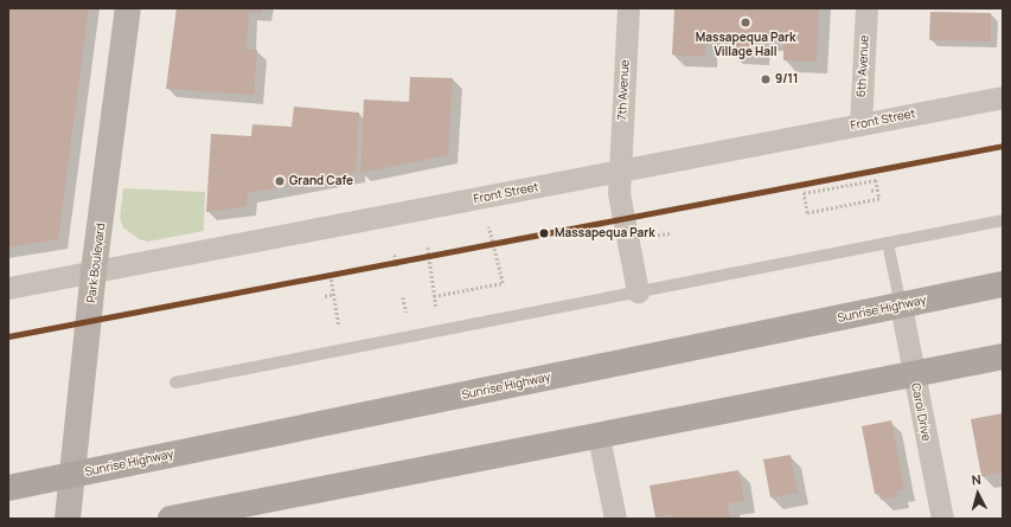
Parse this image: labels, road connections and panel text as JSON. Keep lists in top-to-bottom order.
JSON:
{
  "streets": {
    "highway": ["Sunrise Highway"],
    "main road": ["Park Boulevard"],
    "street": [
      "6th Avenue",
      "7th Avenue",
      "Front Street",
      "Carol Drive"
    ]
  },
  "crossings": [
    ["6th Avenue", "Front Street"],
    ["7th Avenue", "Front Street"],
    ["Front Street", "Park Boulevard"],
    ["Park Boulevard", "Sunrise Highway"],
    ["Sunrise Highway", "Carol Drive"]
  ],
  "places": [
    "Massapequa Park Village Hall",
    "9/11",
    "Grand Cafe",
    "Massapequa Park"
  ],
  "north": "top"
}
